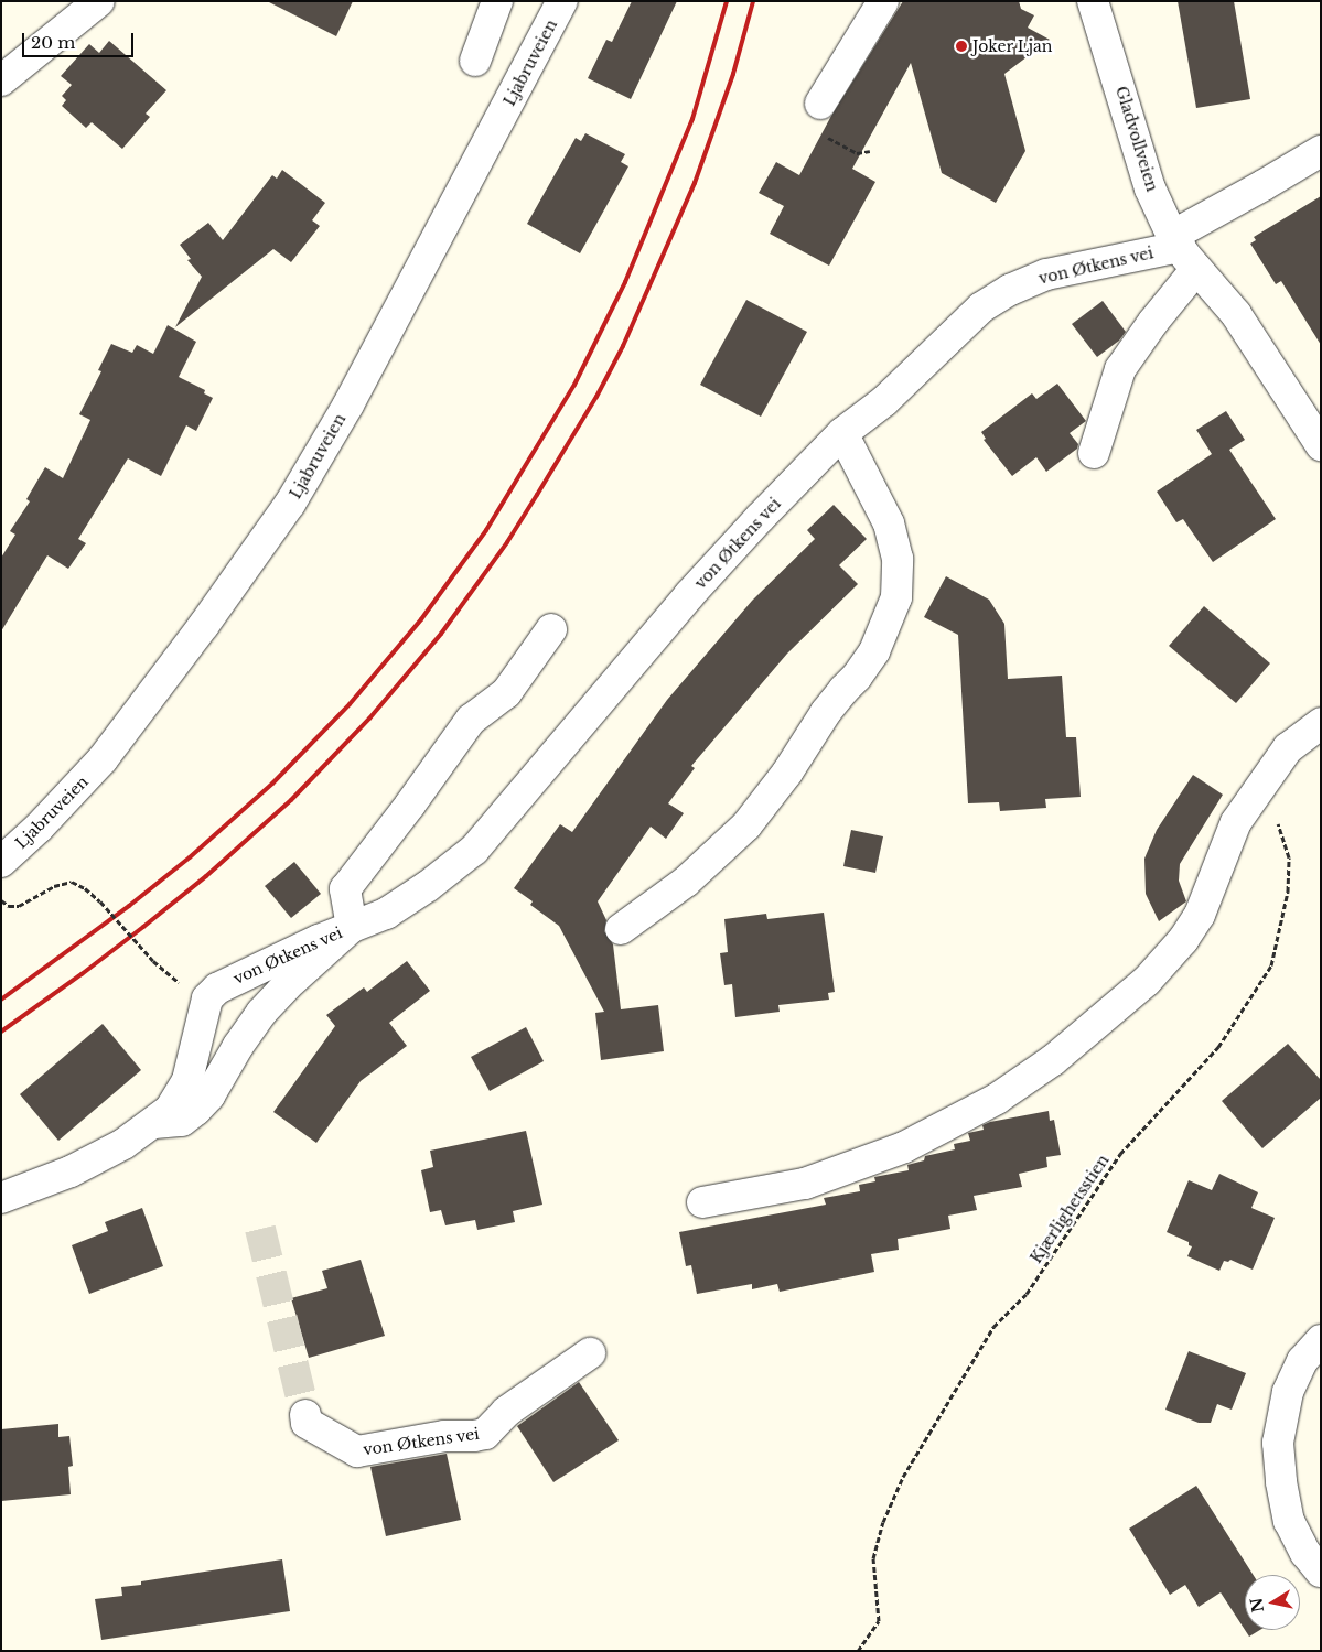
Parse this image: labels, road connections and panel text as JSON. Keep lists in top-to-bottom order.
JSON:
{
  "streets": {
    "street": ["Ljabruveien", "Gladvollveien", "von Øtkens vei"],
    "path": ["Kjærlighetsstien"]
  },
  "crossings": [
    ["Gladvollveien", "von Øtkens vei"]
  ],
  "places": ["Joker Ljan"],
  "scale_bar": "20 m",
  "north": "left"
}
